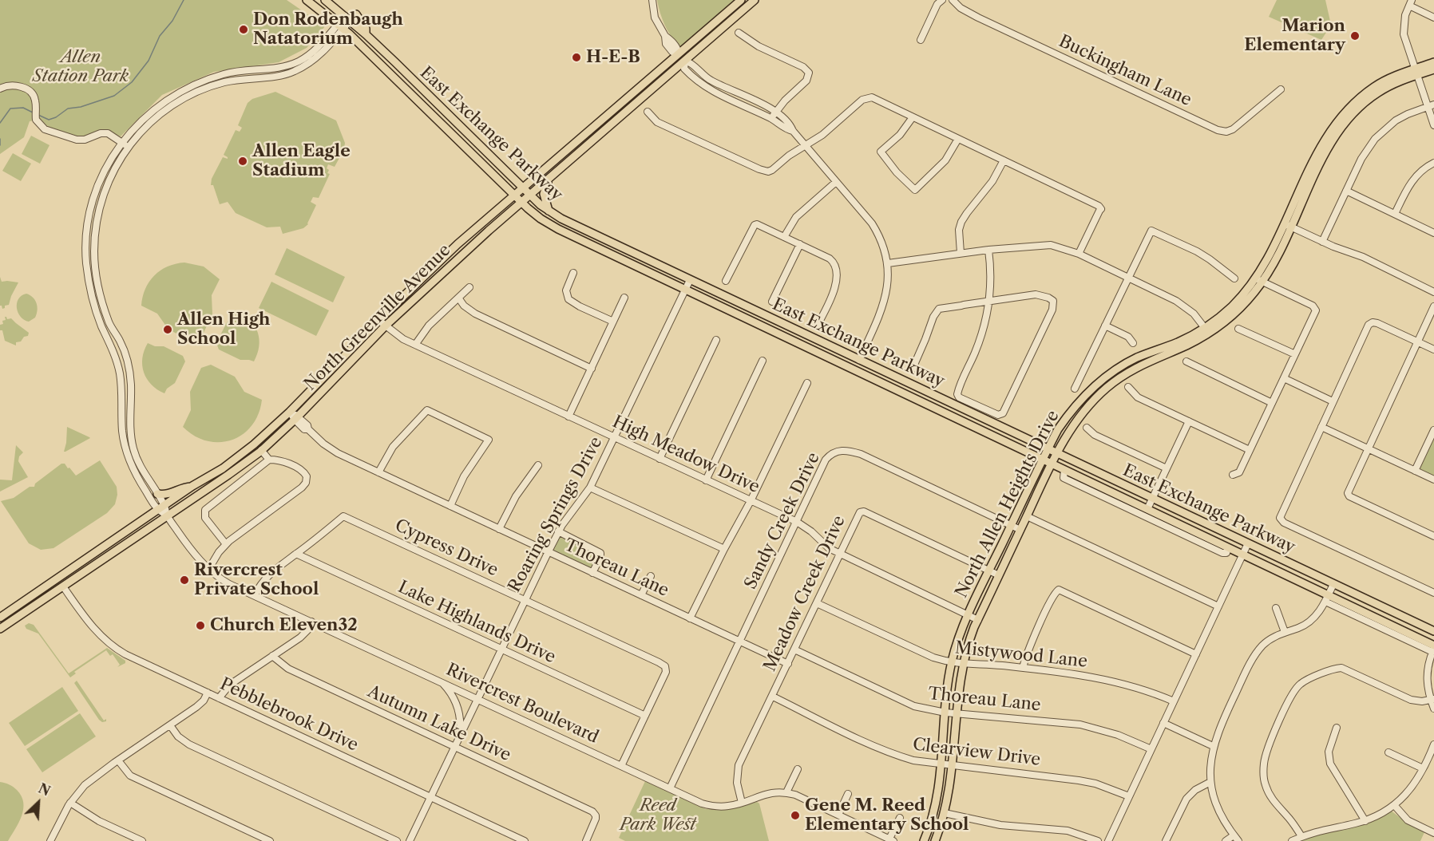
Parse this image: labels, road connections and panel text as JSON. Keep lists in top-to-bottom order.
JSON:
{
  "streets": {
    "main road": ["East Exchange Parkway", "North Greenville Avenue", "North Allen Heights Drive"],
    "street": [
      "Buckingham Lane",
      "High Meadow Drive",
      "Roaring Springs Drive",
      "Sandy Creek Drive",
      "Cypress Drive",
      "Thoreau Lane",
      "Meadow Creek Drive",
      "Lake Highlands Drive",
      "Mistywood Lane",
      "Rivercrest Boulevard",
      "Pebblebrook Drive",
      "Autumn Lake Drive",
      "Clearview Drive"
    ]
  },
  "crossings": [
    ["East Exchange Parkway", "North Greenville Avenue"],
    ["East Exchange Parkway", "North Allen Heights Drive"],
    ["East Exchange Parkway", "Roaring Springs Drive"],
    ["East Exchange Parkway", "Rivercrest Boulevard"],
    ["North Greenville Avenue", "High Meadow Drive"],
    ["North Greenville Avenue", "Thoreau Lane"],
    ["North Greenville Avenue", "Rivercrest Boulevard"],
    ["North Greenville Avenue", "Pebblebrook Drive"],
    ["High Meadow Drive", "North Allen Heights Drive"],
    ["High Meadow Drive", "Roaring Springs Drive"],
    ["High Meadow Drive", "Sandy Creek Drive"],
    ["High Meadow Drive", "Meadow Creek Drive"],
    ["North Allen Heights Drive", "Sandy Creek Drive"],
    ["North Allen Heights Drive", "Thoreau Lane"],
    ["North Allen Heights Drive", "Meadow Creek Drive"],
    ["North Allen Heights Drive", "Mistywood Lane"],
    ["North Allen Heights Drive", "Clearview Drive"],
    ["Roaring Springs Drive", "Cypress Drive"],
    ["Roaring Springs Drive", "Thoreau Lane"],
    ["Roaring Springs Drive", "Lake Highlands Drive"],
    ["Roaring Springs Drive", "Rivercrest Boulevard"],
    ["Roaring Springs Drive", "Pebblebrook Drive"],
    ["Roaring Springs Drive", "Autumn Lake Drive"],
    ["Sandy Creek Drive", "Thoreau Lane"],
    ["Sandy Creek Drive", "Rivercrest Boulevard"],
    ["Cypress Drive", "Lake Highlands Drive"],
    ["Thoreau Lane", "Meadow Creek Drive"],
    ["Meadow Creek Drive", "Mistywood Lane"],
    ["Meadow Creek Drive", "Rivercrest Boulevard"],
    ["Meadow Creek Drive", "Clearview Drive"]
  ],
  "parks": ["Allen Station Park", "Reed Park West"],
  "places": [
    "Don Rodenbaugh Natatorium",
    "Marion Elementary",
    "H-E-B",
    "Allen Eagle Stadium",
    "Allen High School",
    "Rivercrest Private School",
    "Church Eleven32",
    "Gene M. Reed Elementary School"
  ],
  "north": "top right"
}
